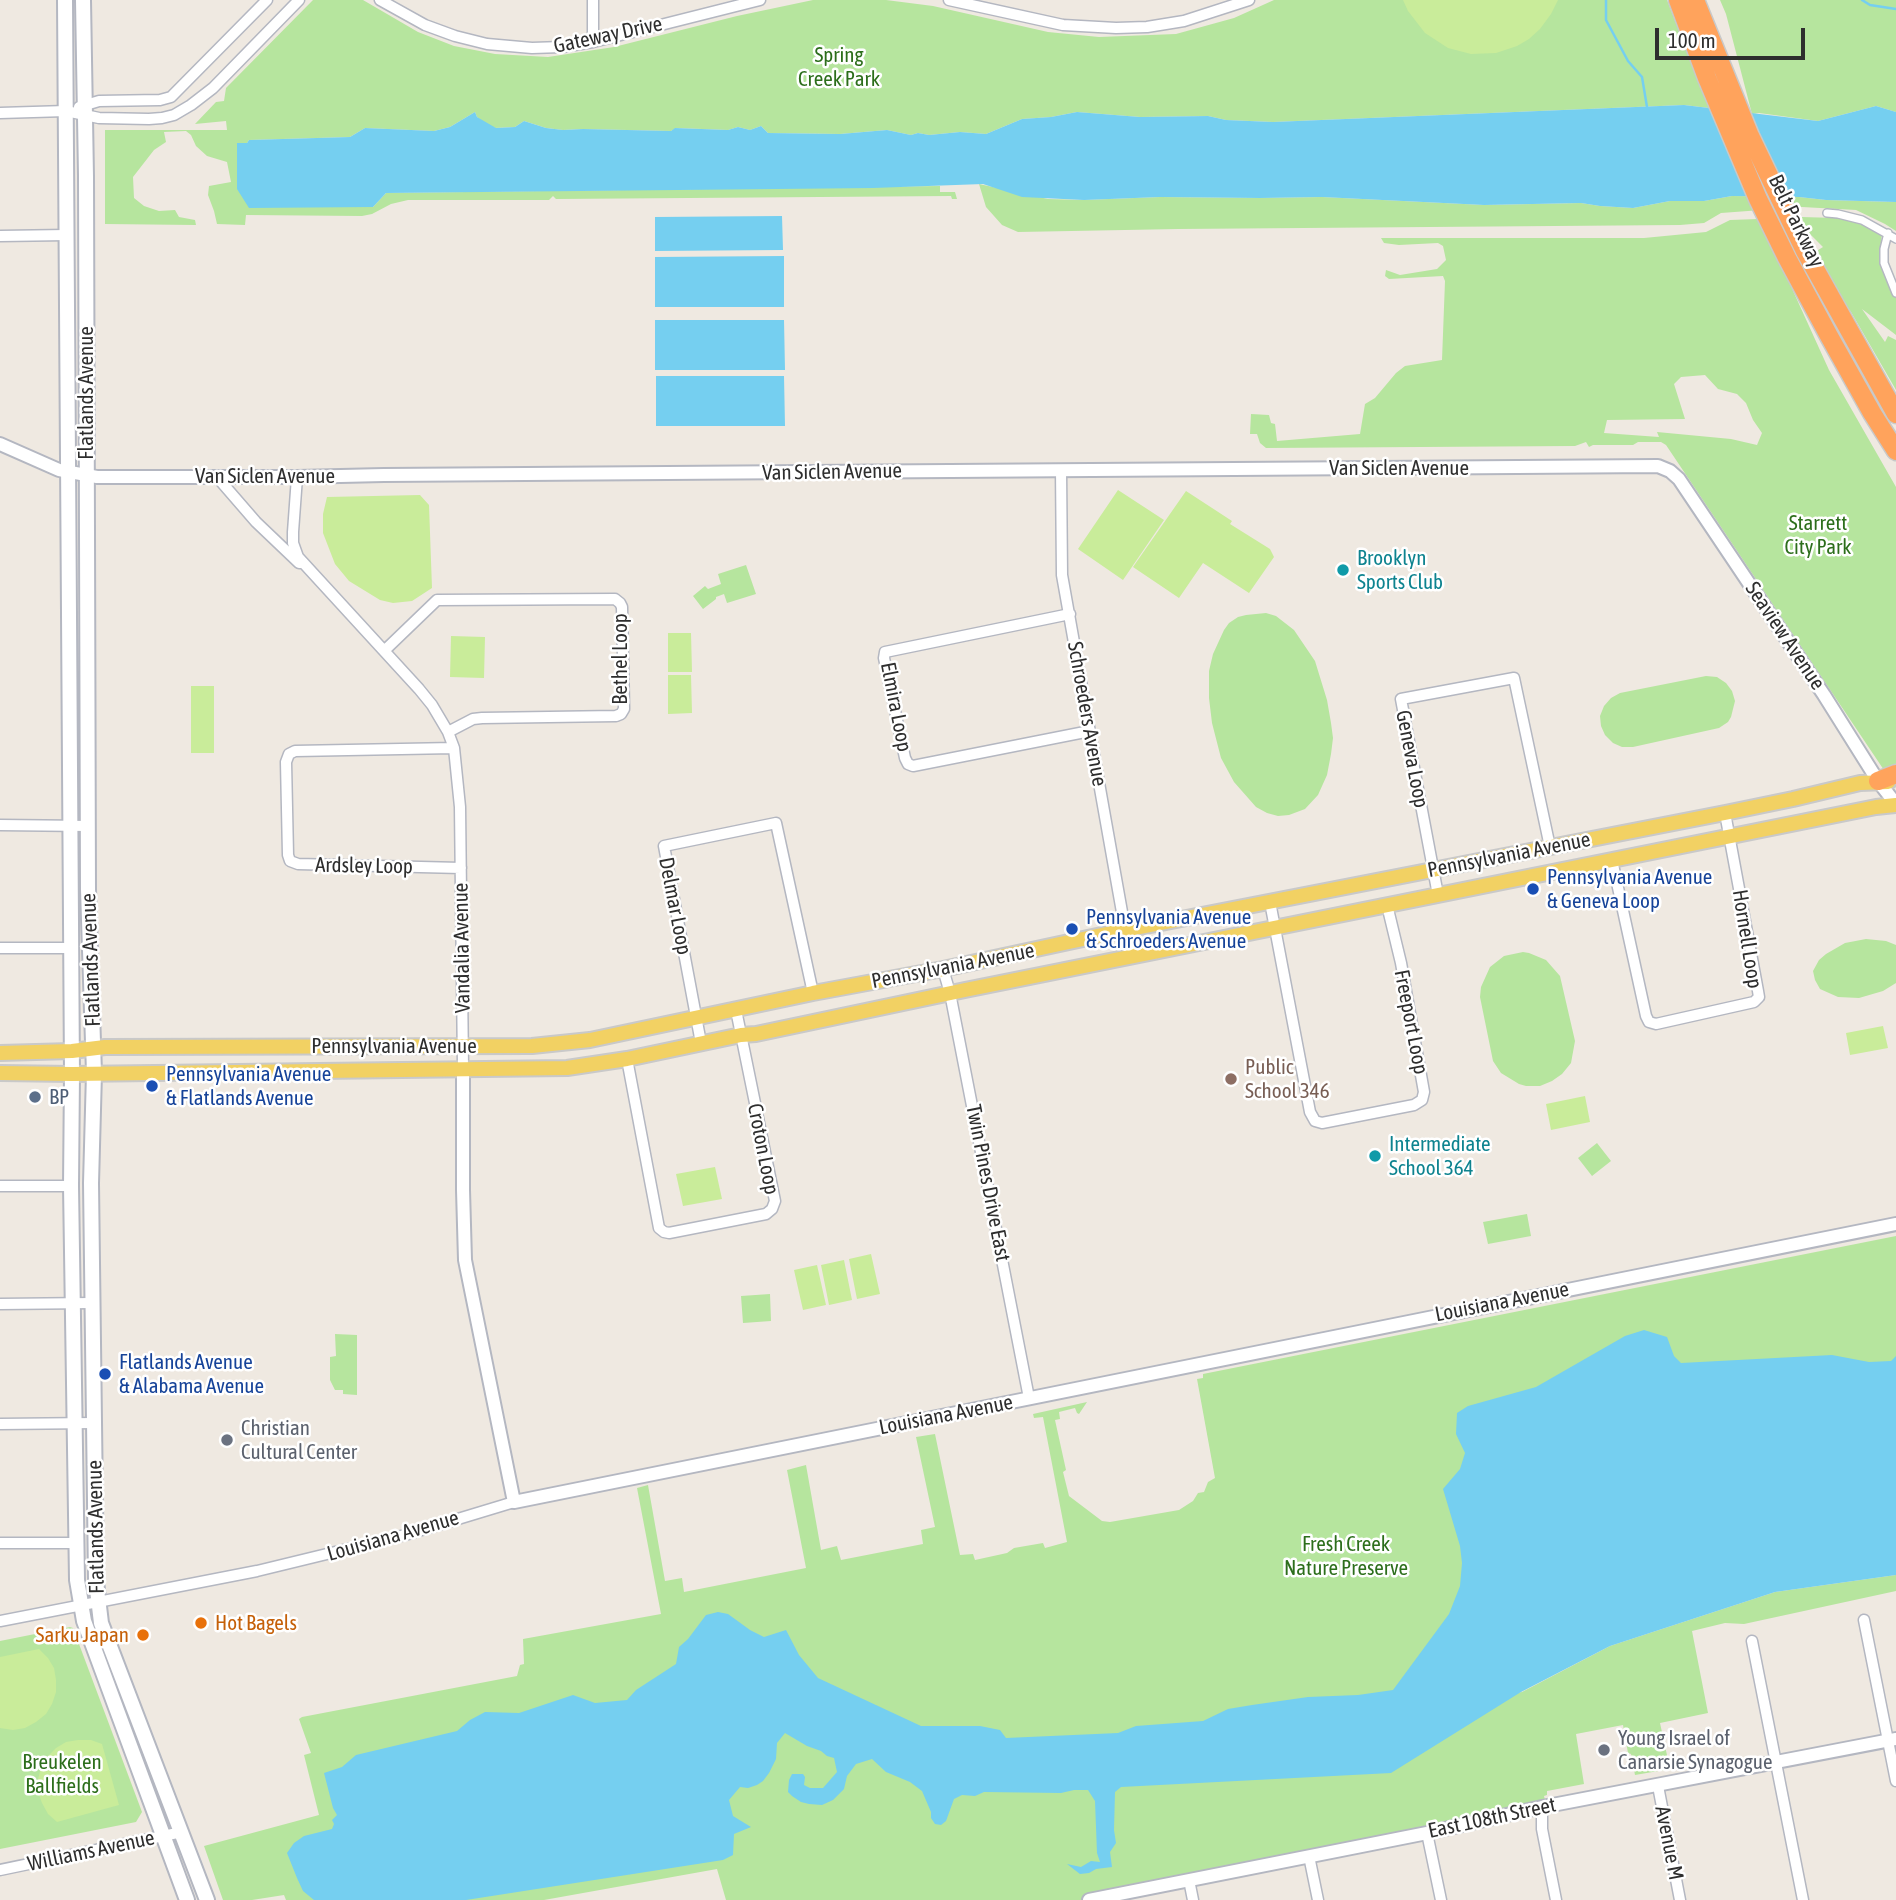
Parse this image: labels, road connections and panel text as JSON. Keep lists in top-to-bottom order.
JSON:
{
  "streets": {
    "highway": ["Belt Parkway"],
    "main road": ["Flatlands Avenue", "Pennsylvania Avenue"],
    "street": [
      "Gateway Drive",
      "Van Siclen Avenue",
      "Seaview Avenue",
      "Bethel Loop",
      "Elmira Loop",
      "Schroeders Avenue",
      "Geneva Loop",
      "Ardsley Loop",
      "Delmar Loop",
      "Hornell Loop",
      "Vandalia Avenue",
      "Freeport Loop",
      "Croton Loop",
      "Twin Pines Drive East",
      "Louisiana Avenue",
      "East 108th Street",
      "Avenue M",
      "Williams Avenue"
    ]
  },
  "crossings": [
    ["Flatlands Avenue", "Van Siclen Avenue"],
    ["Flatlands Avenue", "Pennsylvania Avenue"],
    ["Flatlands Avenue", "Louisiana Avenue"],
    ["Flatlands Avenue", "Williams Avenue"],
    ["Van Siclen Avenue", "Seaview Avenue"],
    ["Van Siclen Avenue", "Schroeders Avenue"],
    ["Van Siclen Avenue", "Vandalia Avenue"],
    ["Seaview Avenue", "Pennsylvania Avenue"],
    ["Bethel Loop", "Vandalia Avenue"],
    ["Elmira Loop", "Schroeders Avenue"],
    ["Schroeders Avenue", "Pennsylvania Avenue"],
    ["Geneva Loop", "Pennsylvania Avenue"],
    ["Pennsylvania Avenue", "Delmar Loop"],
    ["Pennsylvania Avenue", "Hornell Loop"],
    ["Pennsylvania Avenue", "Vandalia Avenue"],
    ["Pennsylvania Avenue", "Freeport Loop"],
    ["Pennsylvania Avenue", "Croton Loop"],
    ["Pennsylvania Avenue", "Twin Pines Drive East"],
    ["Ardsley Loop", "Vandalia Avenue"],
    ["Vandalia Avenue", "Louisiana Avenue"],
    ["Twin Pines Drive East", "Louisiana Avenue"],
    ["East 108th Street", "Avenue M"]
  ],
  "parks": [
    "Spring Creek Park",
    "Starrett City Park",
    "Fresh Creek Nature Preserve",
    "Breukelen Ballfields"
  ],
  "places": [
    "Brooklyn Sports Club",
    "Pennsylvania Avenue & Geneva Loop",
    "Pennsylvania Avenue & Schroeders Avenue",
    "Public School 346",
    "Pennsylvania Avenue & Flatlands Avenue",
    "BP",
    "Intermediate School 364",
    "Flatlands Avenue & Alabama Avenue",
    "Christian Cultural Center",
    "Hot Bagels",
    "Sarku Japan",
    "Young Israel of Canarsie Synagogue"
  ],
  "scale_bar": "100 m"
}
